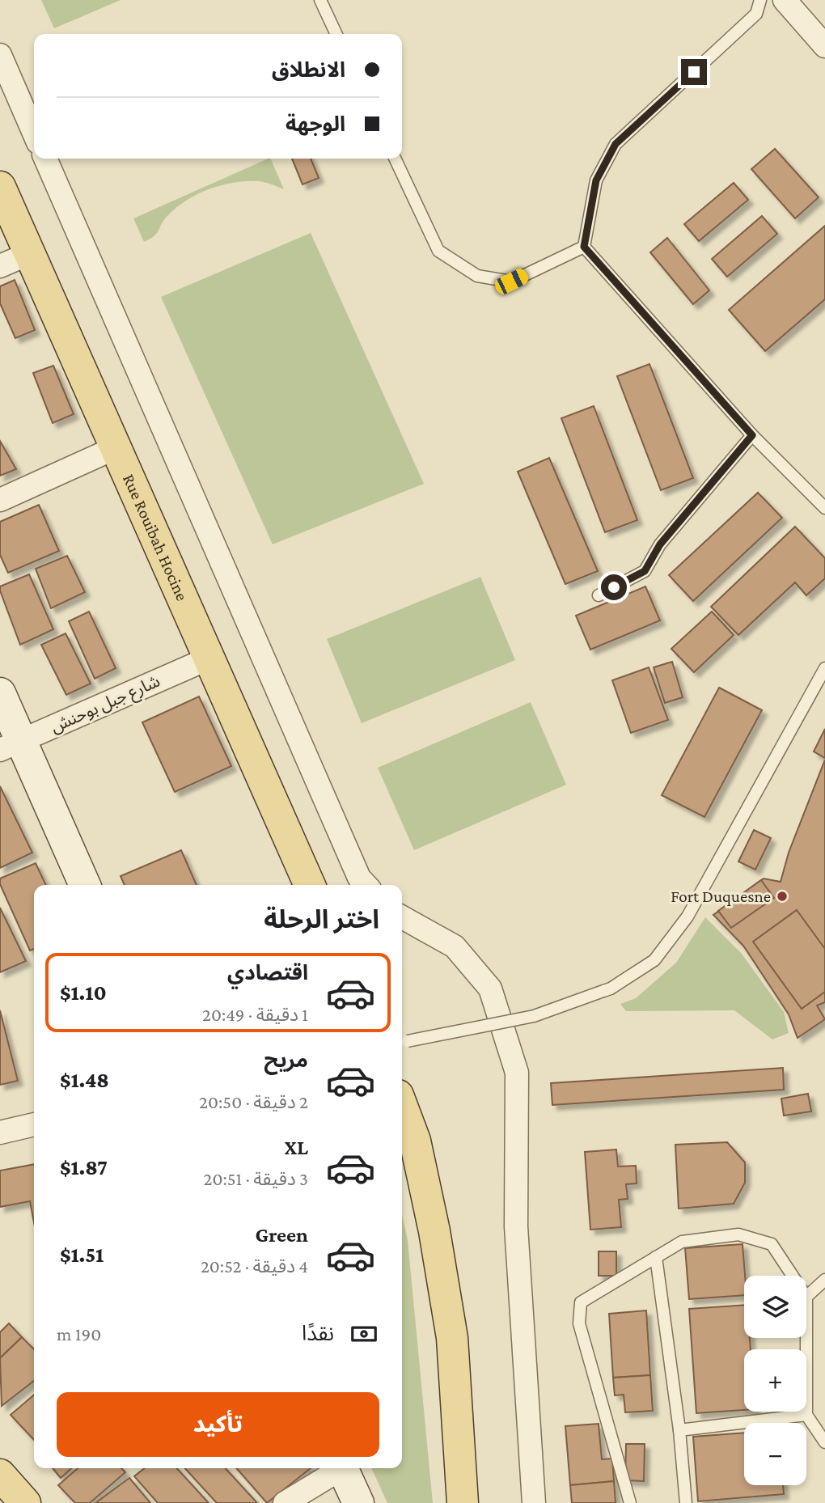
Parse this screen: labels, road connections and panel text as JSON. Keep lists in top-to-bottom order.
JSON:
{
  "streets": {
    "main road": ["Rue Rouibah Hocine"],
    "street": ["شارع جبل بوحنش"]
  },
  "crossings": [
    ["Rue Rouibah Hocine", "شارع جبل بوحنش"]
  ],
  "places": ["Fort Duquesne"],
  "page": {
    "banner": ["الانطلاق", "الوجهة"],
    "heading": "اختر الرحلة",
    "list": [
      {
        "name": "اقتصادي",
        "note": "1 دقيقة · 20:49",
        "value": "$1.10"
      },
      {
        "name": "مريح",
        "note": "2 دقيقة · 20:50",
        "value": "$1.48"
      },
      {
        "name": "XL",
        "note": "3 دقيقة · 20:51",
        "value": "$1.87"
      },
      {
        "name": "Green",
        "note": "4 دقيقة · 20:52",
        "value": "$1.51"
      }
    ],
    "map_buttons": ["+", "−"],
    "pay": ["نقدًا", "190 m"],
    "buttons": "تأكيد"
  }
}
